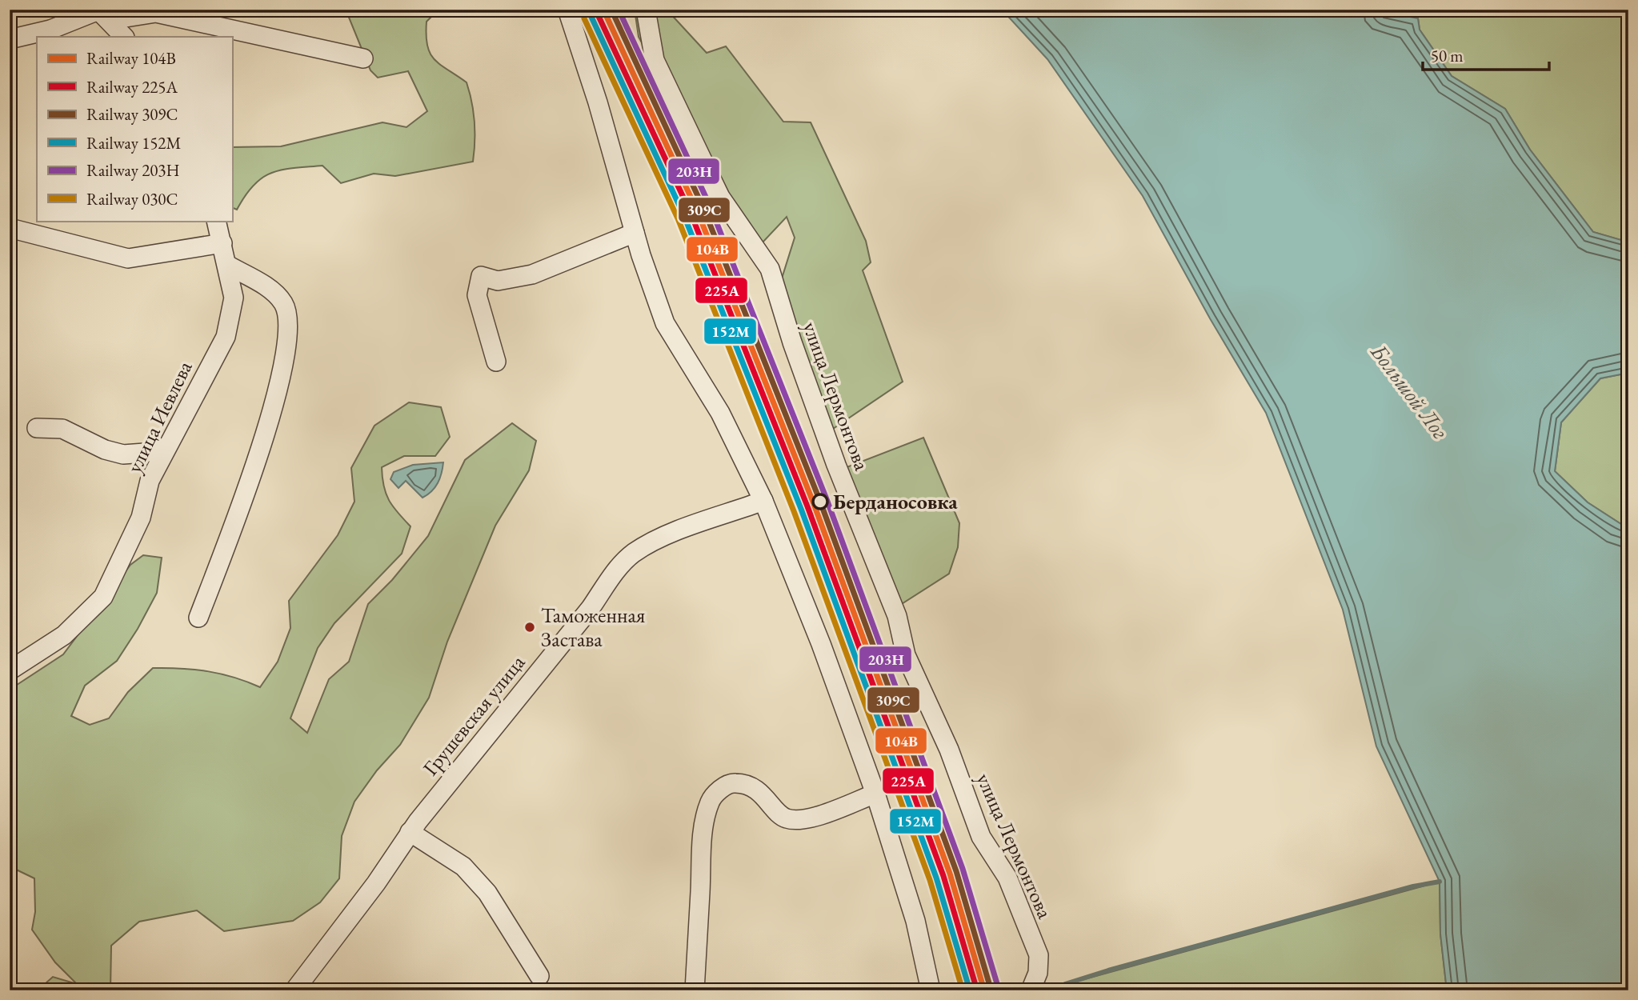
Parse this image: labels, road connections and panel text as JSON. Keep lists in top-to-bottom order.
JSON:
{
  "streets": {
    "street": ["улица Лермонтова", "улица Иевлева", "Грушевская улица"]
  },
  "water": ["Большой Лог"],
  "places": ["Берданосовка", "Таможенная Застава"],
  "lines": [
    "rail line 104В",
    "rail line 309С",
    "rail line 203Н",
    "rail line 225А",
    "rail line 152М",
    "rail line 030C"
  ],
  "legend": [
    "Railway 104В",
    "Railway 225А",
    "Railway 309С",
    "Railway 152М",
    "Railway 203Н",
    "Railway 030C"
  ],
  "scale_bar": "50 m"
}
